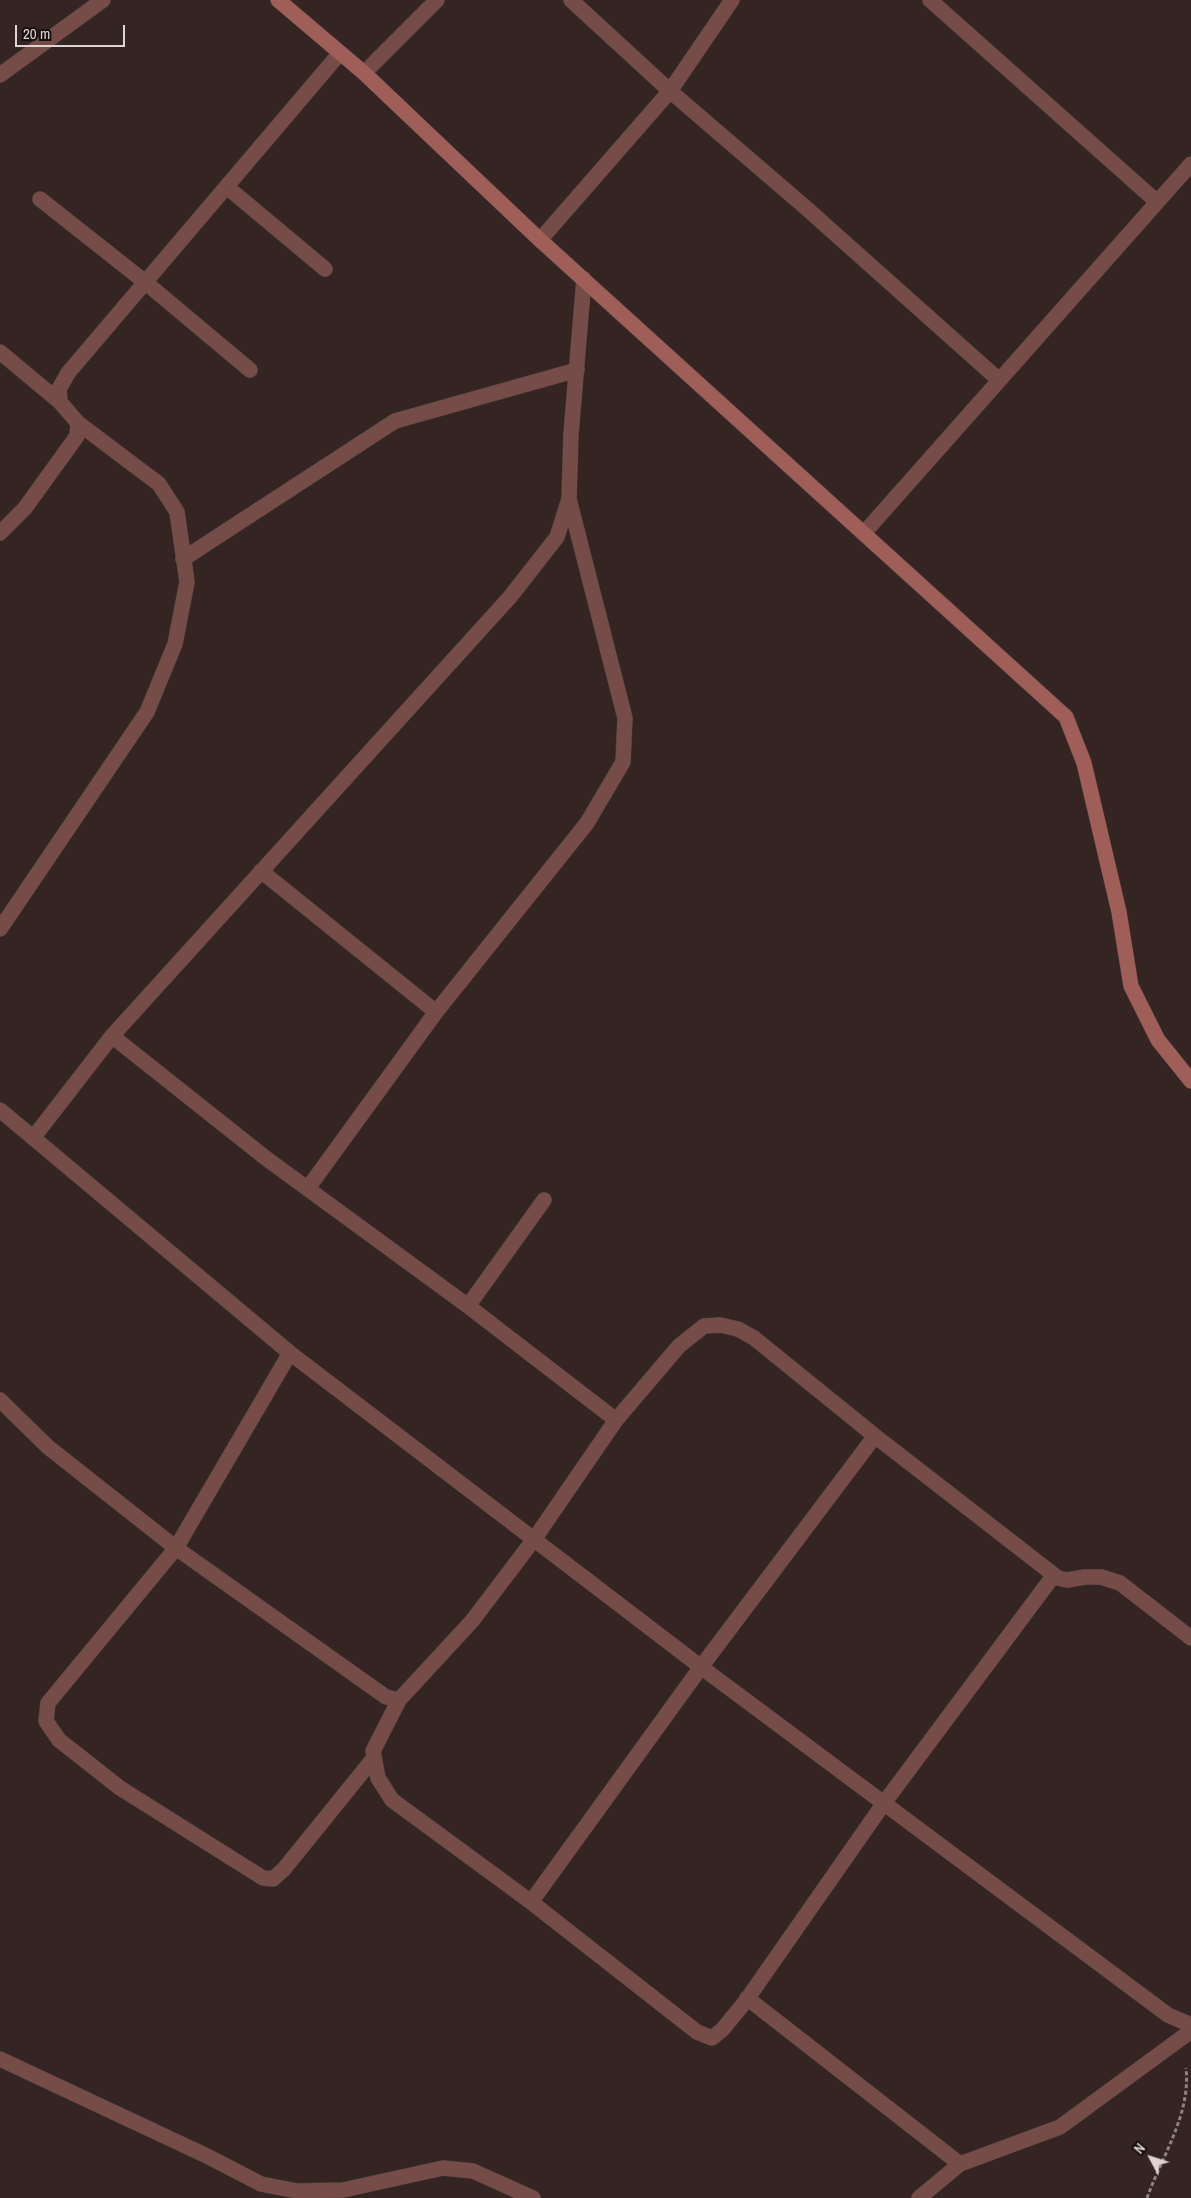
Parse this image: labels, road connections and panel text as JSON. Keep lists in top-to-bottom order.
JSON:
{
  "scale_bar": "20 m",
  "north": "top left"
}
